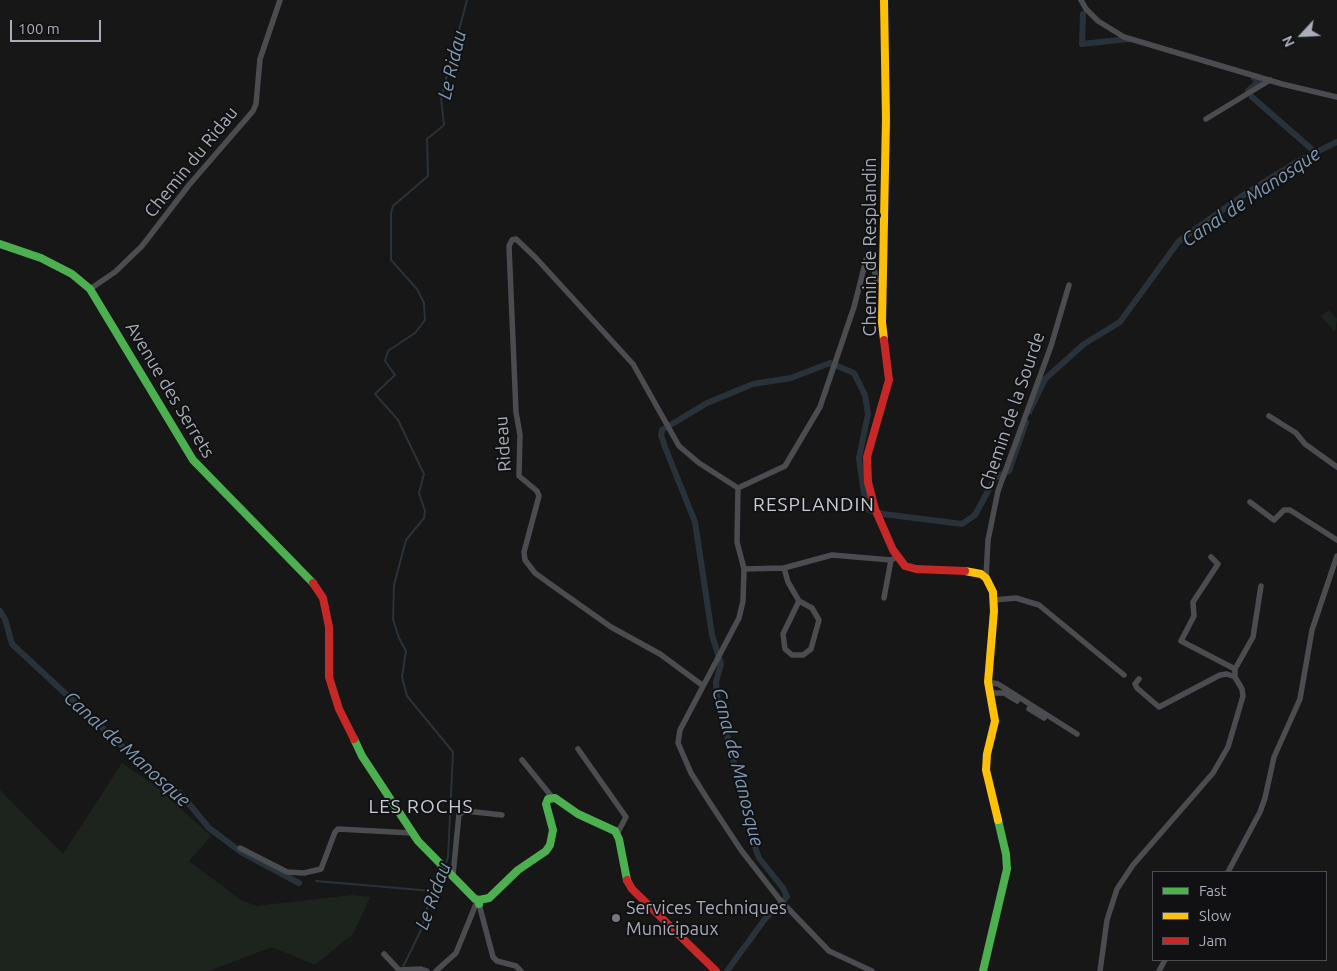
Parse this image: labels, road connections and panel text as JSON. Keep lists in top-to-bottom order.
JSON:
{
  "streets": {
    "street": [
      "Chemin du Ridau",
      "Chemin de Resplandin",
      "Avenue des Serrets",
      "Chemin de la Sourde",
      "Rideau"
    ]
  },
  "crossings": [
    ["Chemin du Ridau", "Avenue des Serrets"]
  ],
  "districts": ["RESPLANDIN", "LES ROCHS"],
  "water": ["Le Ridau", "Canal de Manosque"],
  "places": ["Services Techniques Municipaux"],
  "legend": ["Fast", "Slow", "Jam"],
  "scale_bar": "100 m",
  "north": "bottom left"
}
